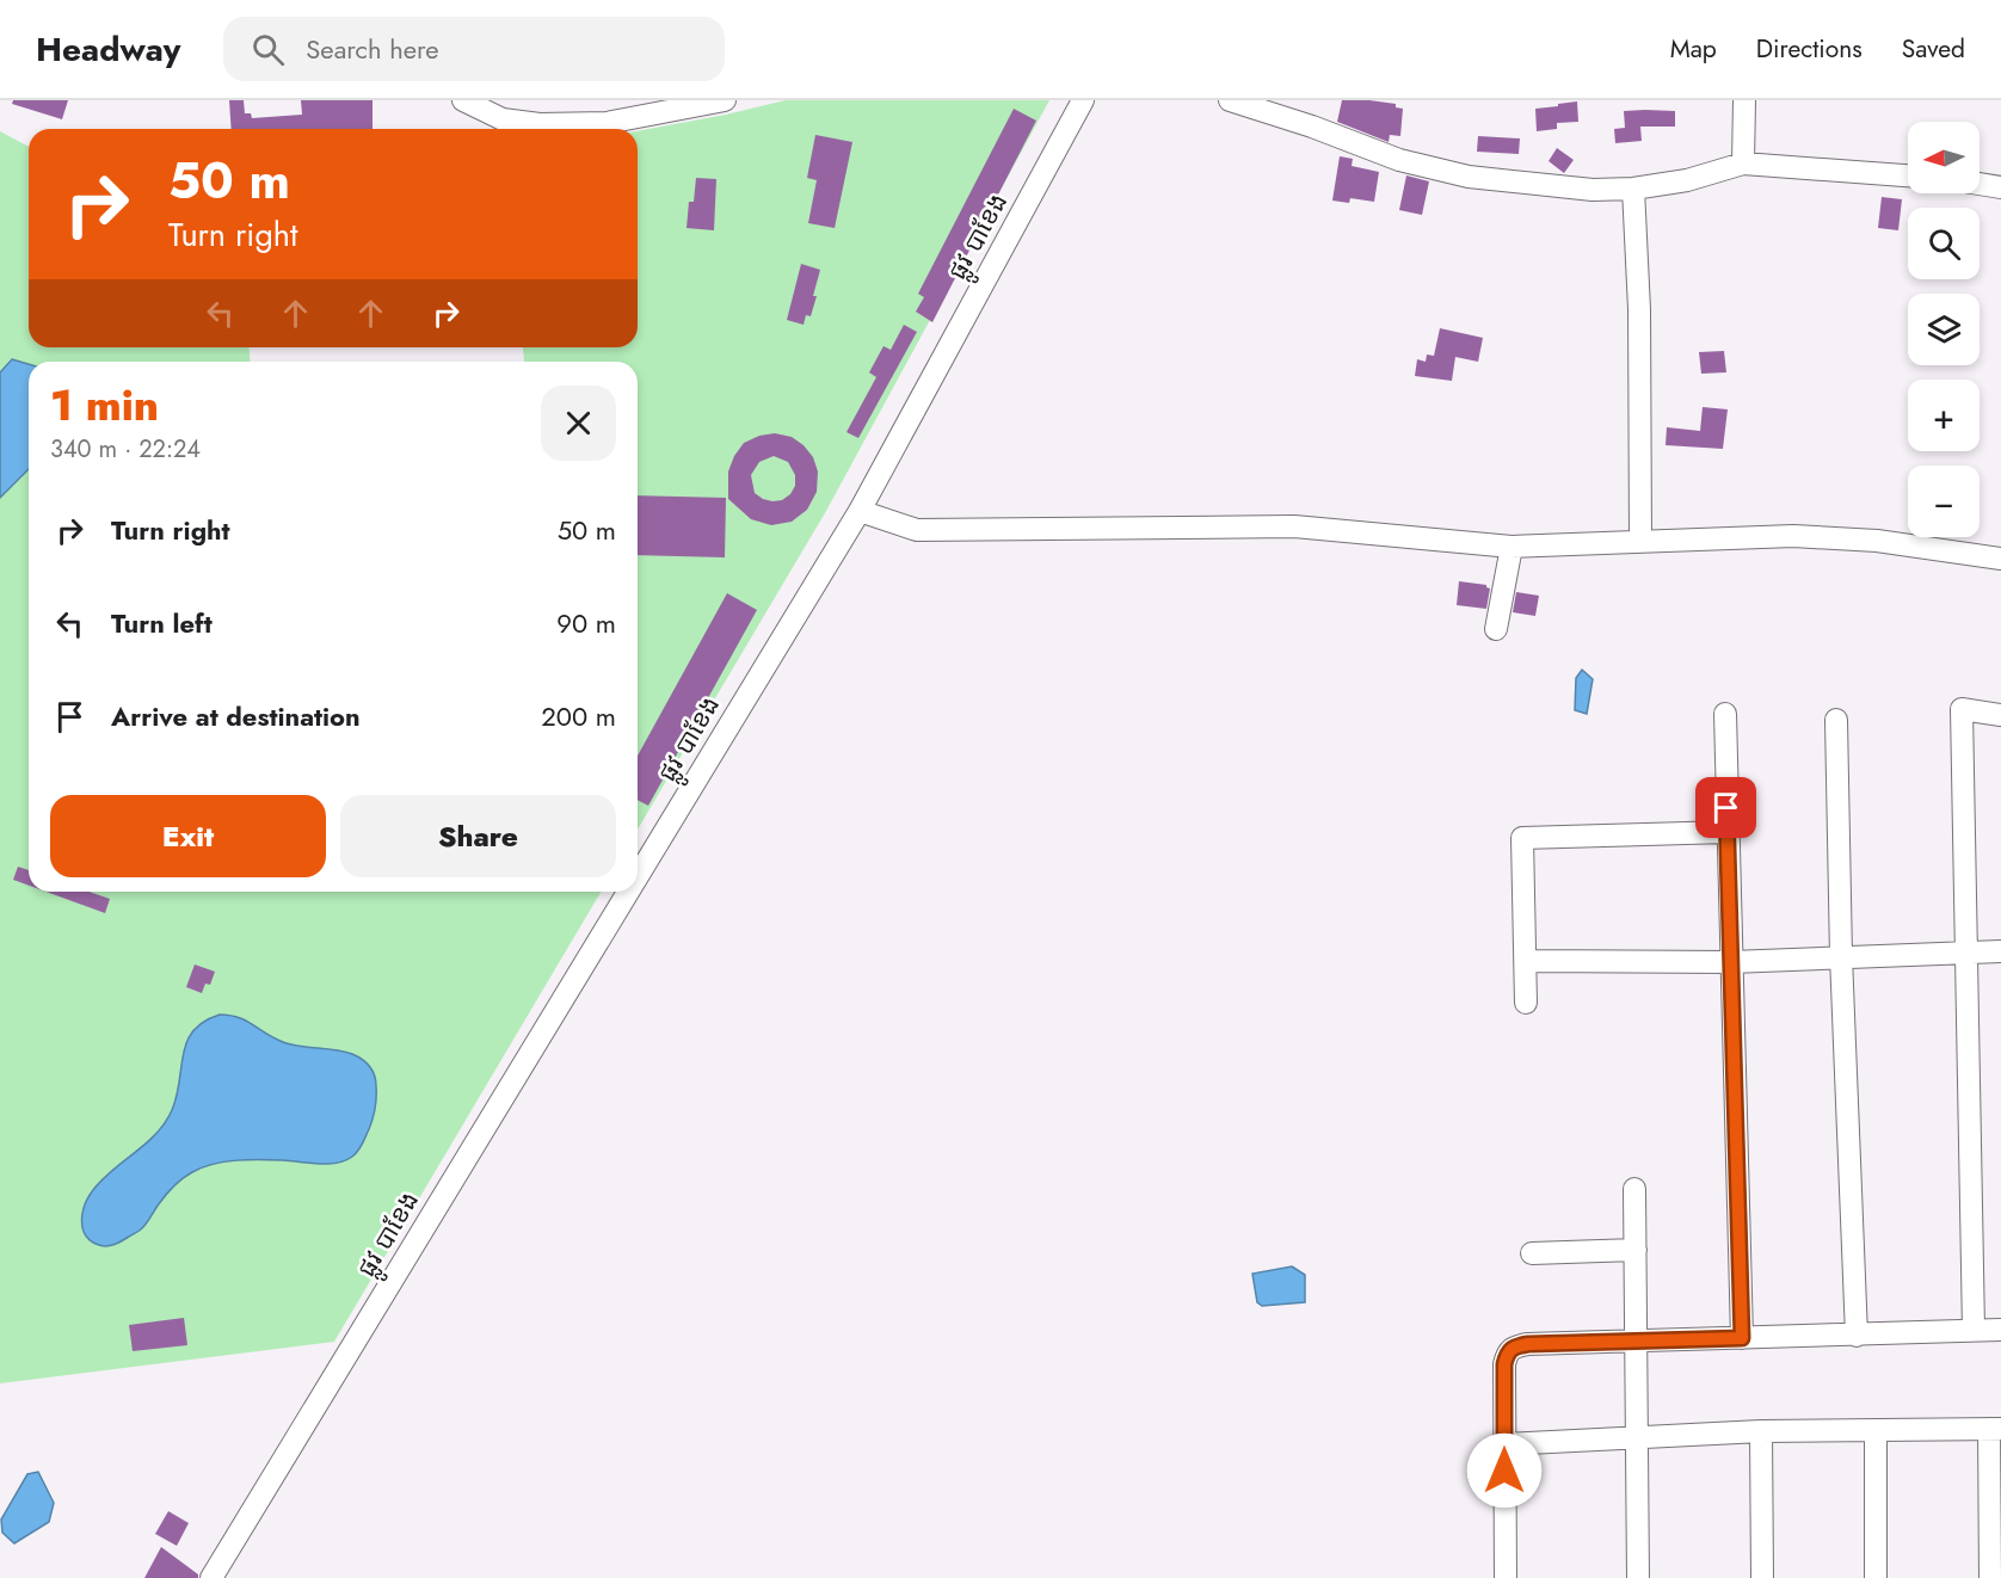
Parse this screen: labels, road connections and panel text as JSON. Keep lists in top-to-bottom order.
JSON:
{
  "streets": {
    "street": ["ផ្លូវ បាខែង"]
  },
  "north": "left",
  "page": {
    "header": "Headway",
    "search": "Search here",
    "nav": ["Map", "Directions", "Saved"],
    "map_buttons": ["+", "−"],
    "turn": ["50 m", "Turn right"],
    "heading": ["1 min", "340 m · 22:24"],
    "list": [
      {
        "name": "Turn right",
        "value": "50 m"
      },
      {
        "name": "Turn left",
        "value": "90 m"
      },
      {
        "name": "Arrive at destination",
        "value": "200 m"
      }
    ],
    "buttons": ["Exit", "Share"]
  }
}
